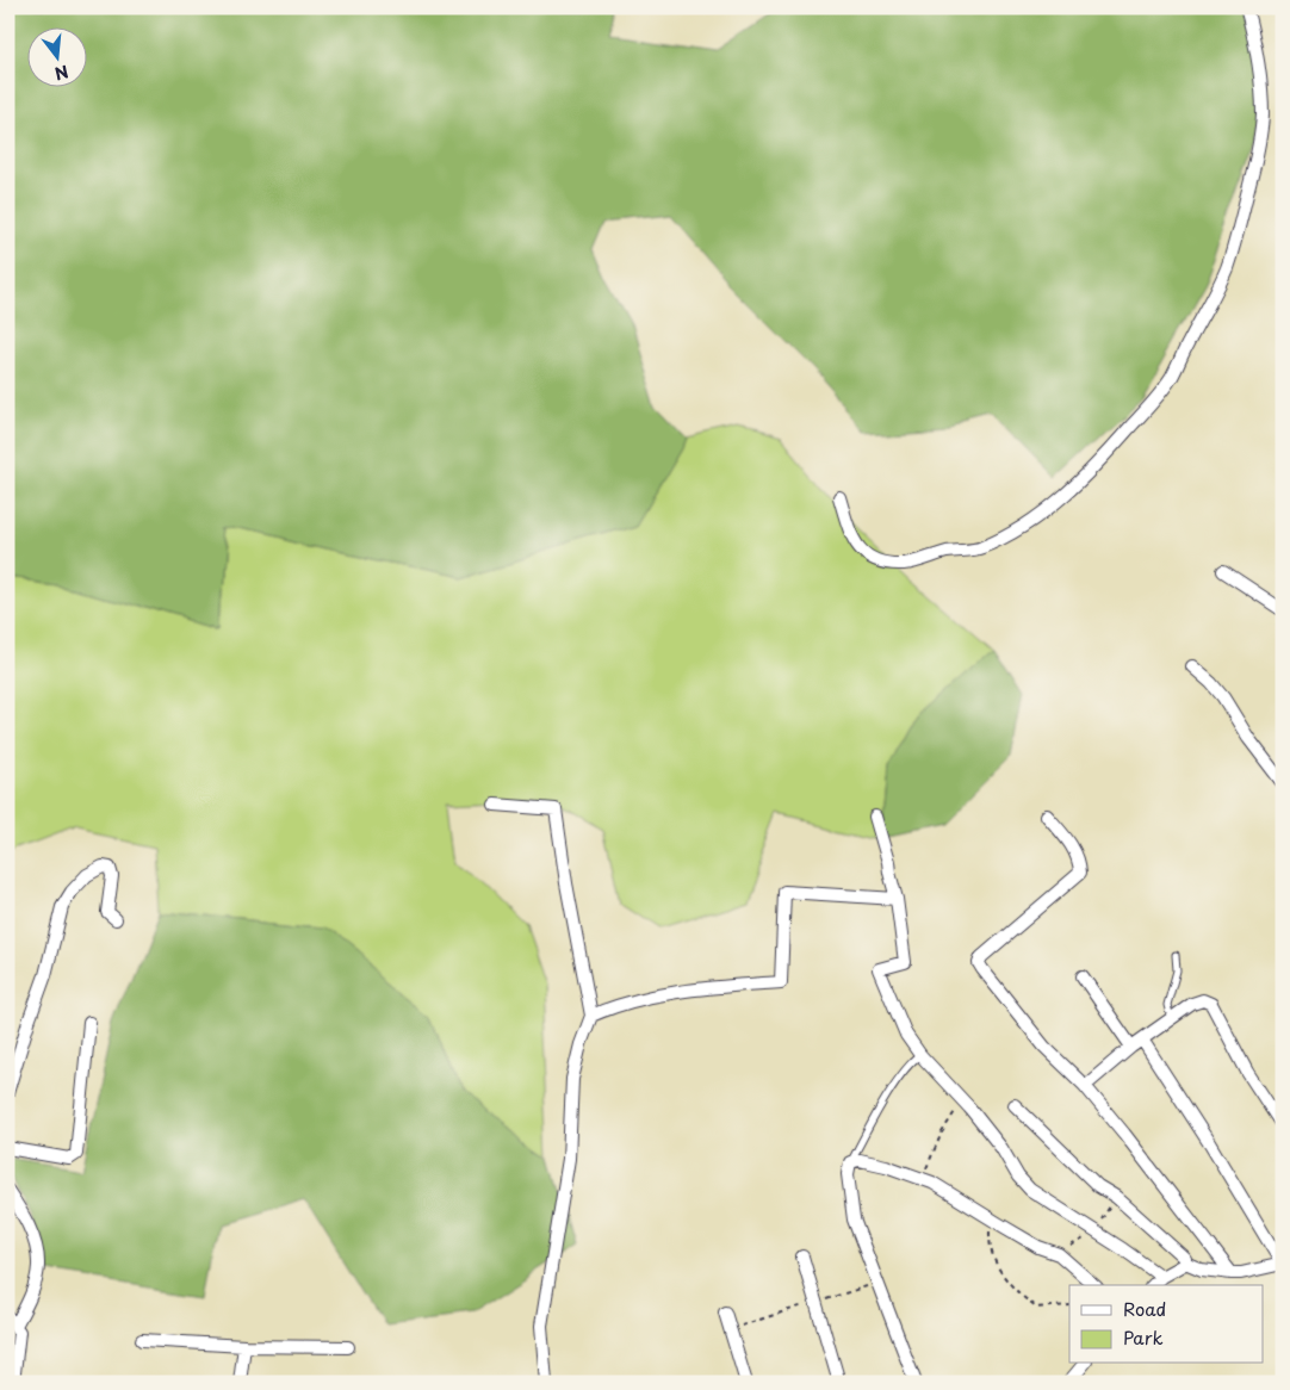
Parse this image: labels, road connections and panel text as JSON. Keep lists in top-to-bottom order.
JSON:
{
  "legend": ["Road", "Park"],
  "north": "bottom"
}
